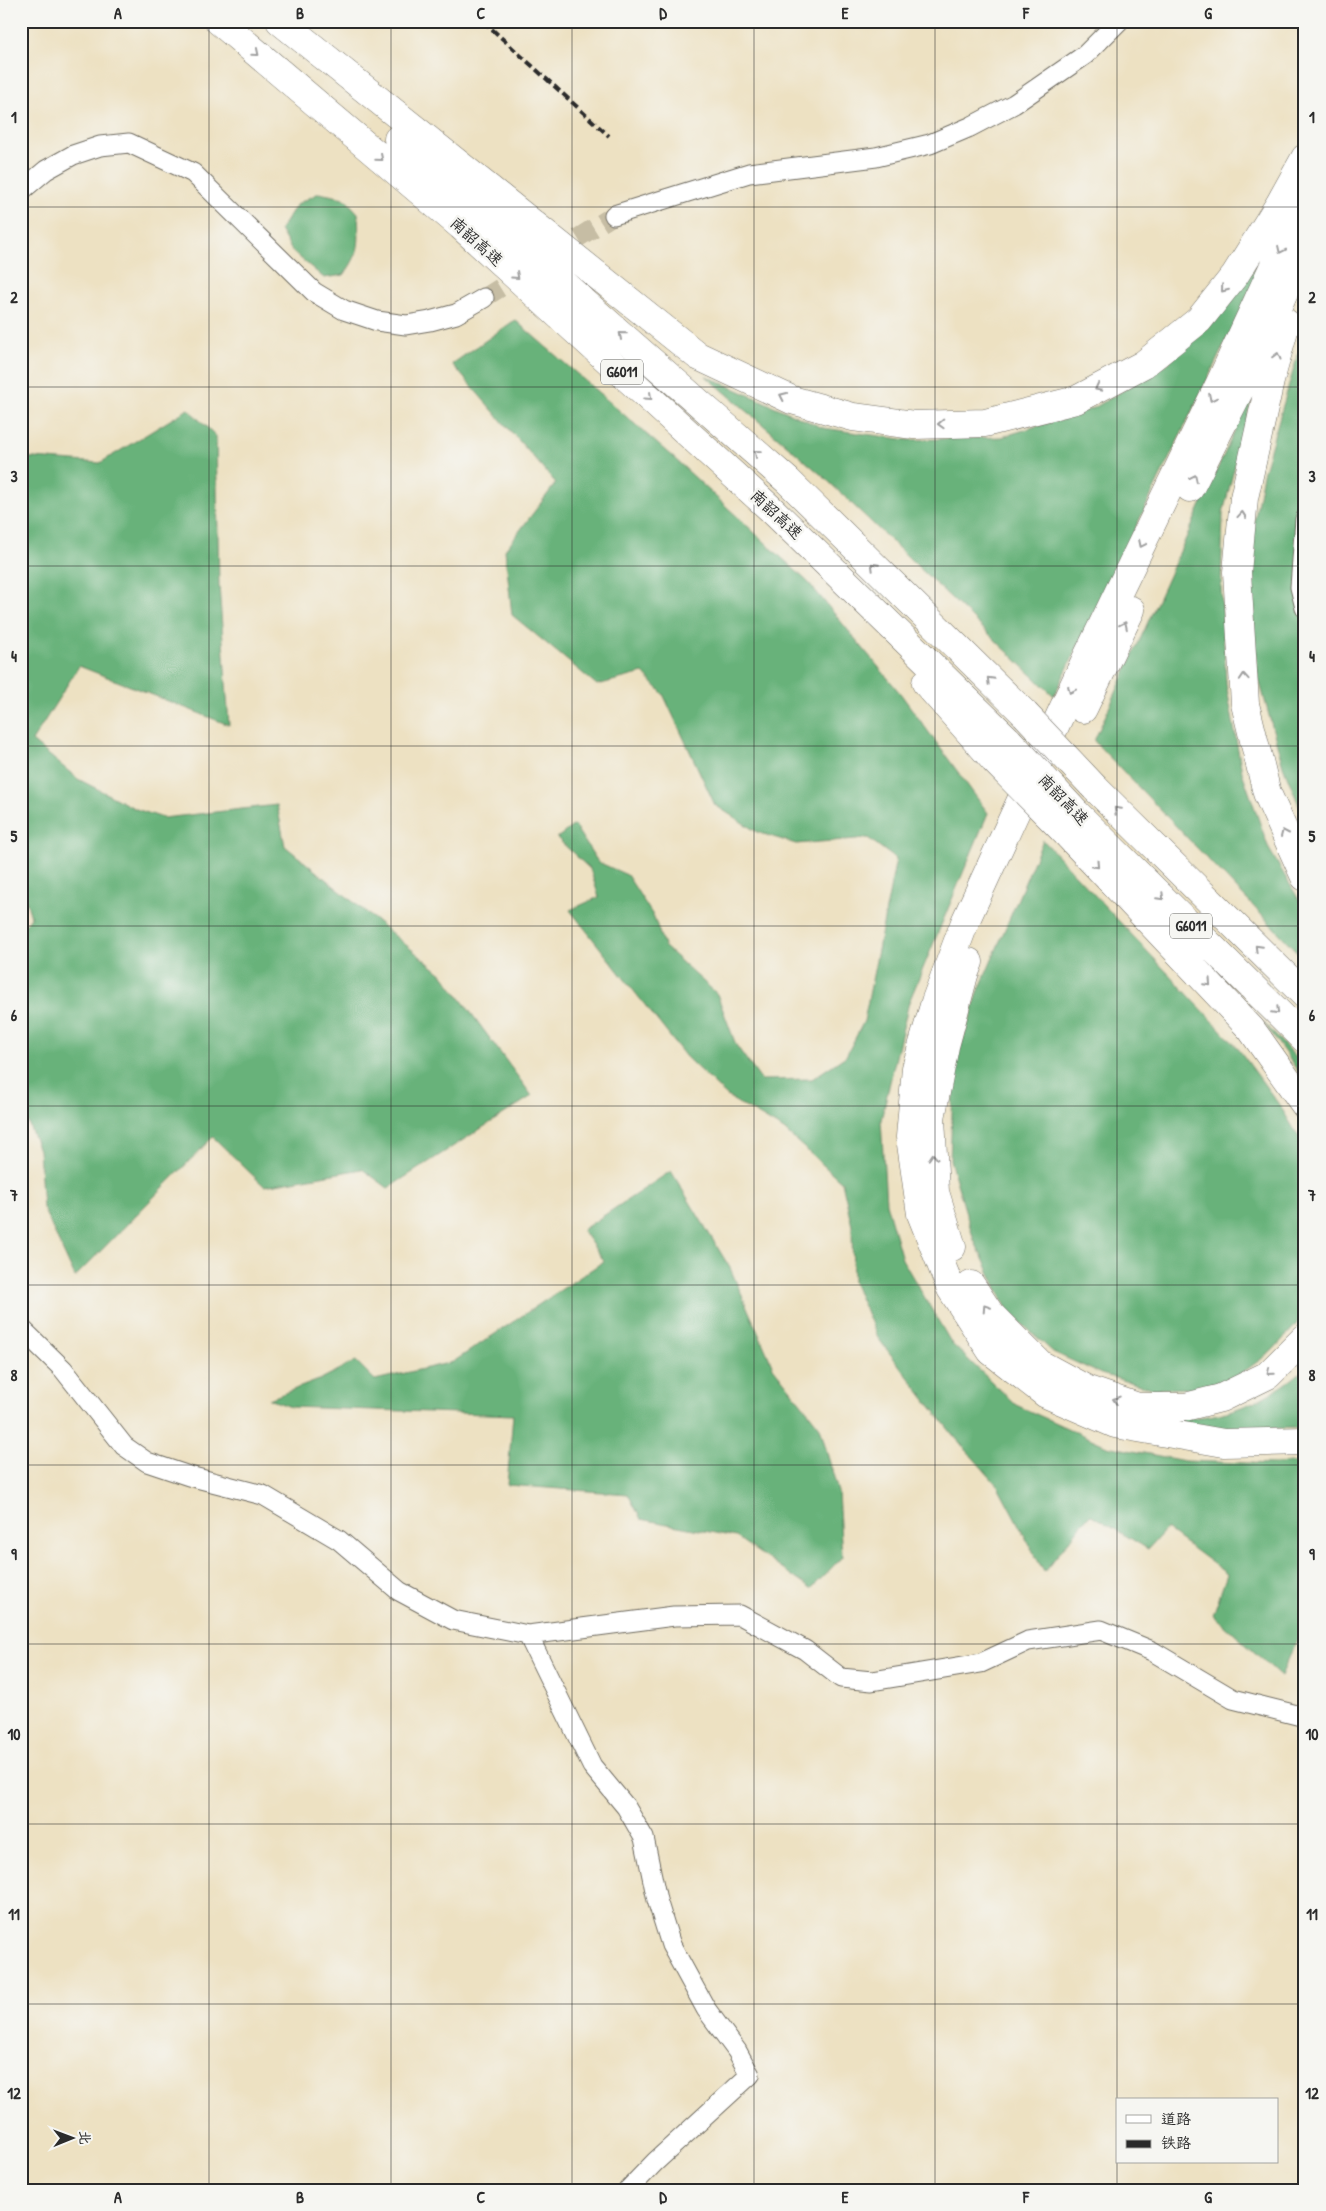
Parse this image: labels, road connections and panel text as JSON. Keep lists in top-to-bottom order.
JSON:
{
  "streets": {
    "highway": ["南韶高速", "G6011"]
  },
  "legend": ["道路", "铁路"],
  "north": "right",
  "grid": {
    "columns": [
      "A",
      "B",
      "C",
      "D",
      "E",
      "F",
      "G"
    ],
    "rows": [
      "1",
      "2",
      "3",
      "4",
      "5",
      "6",
      "7",
      "8",
      "9",
      "10",
      "11",
      "12"
    ]
  }
}
